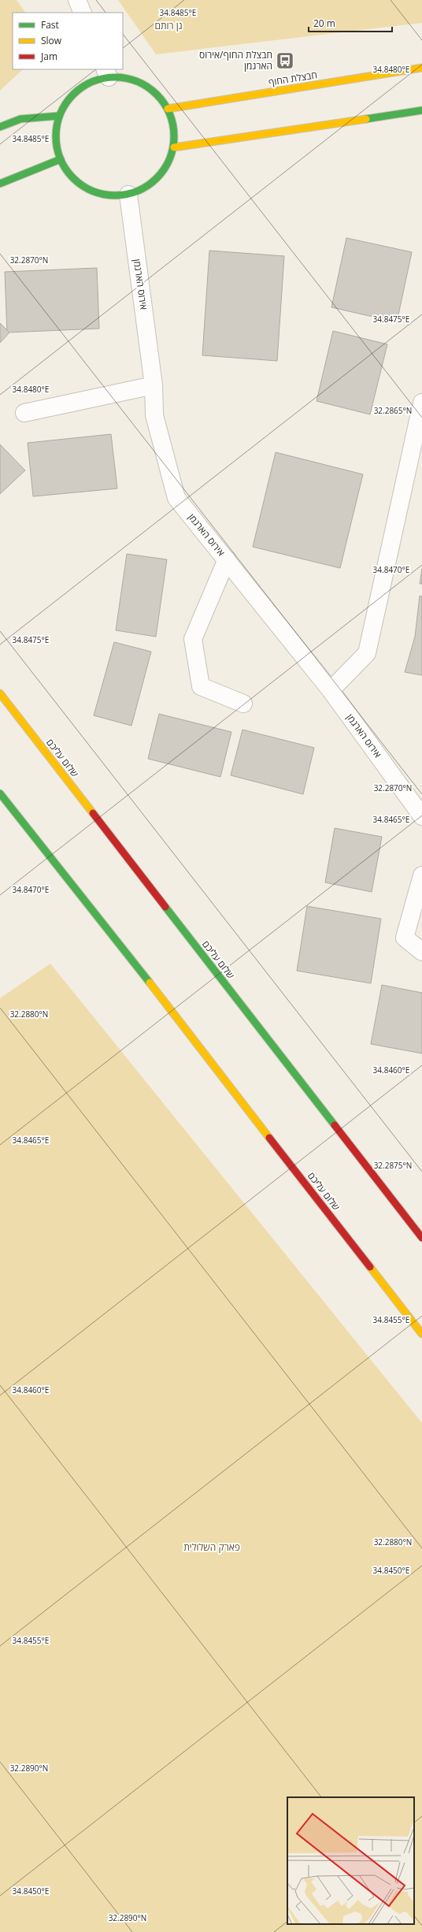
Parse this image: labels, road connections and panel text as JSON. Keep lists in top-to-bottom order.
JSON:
{
  "streets": {
    "main road": ["חבצלת החוף", "שלום עליכם"],
    "street": ["אירוס הארגמן"]
  },
  "parks": ["גן רותם", "פארק השלולית"],
  "places": {
    "bus stop": ["חבצלת החוף/אירוס הארגמן"]
  },
  "legend": ["Fast", "Slow", "Jam"],
  "scale_bar": "20 m",
  "coordinates": [
    "34.8485°E",
    "34.8480°E",
    "32.2870°N",
    "34.8475°E",
    "32.2865°N",
    "34.8470°E",
    "34.8465°E",
    "32.2880°N",
    "34.8460°E",
    "32.2875°N",
    "34.8455°E",
    "34.8450°E",
    "32.2890°N"
  ]
}
